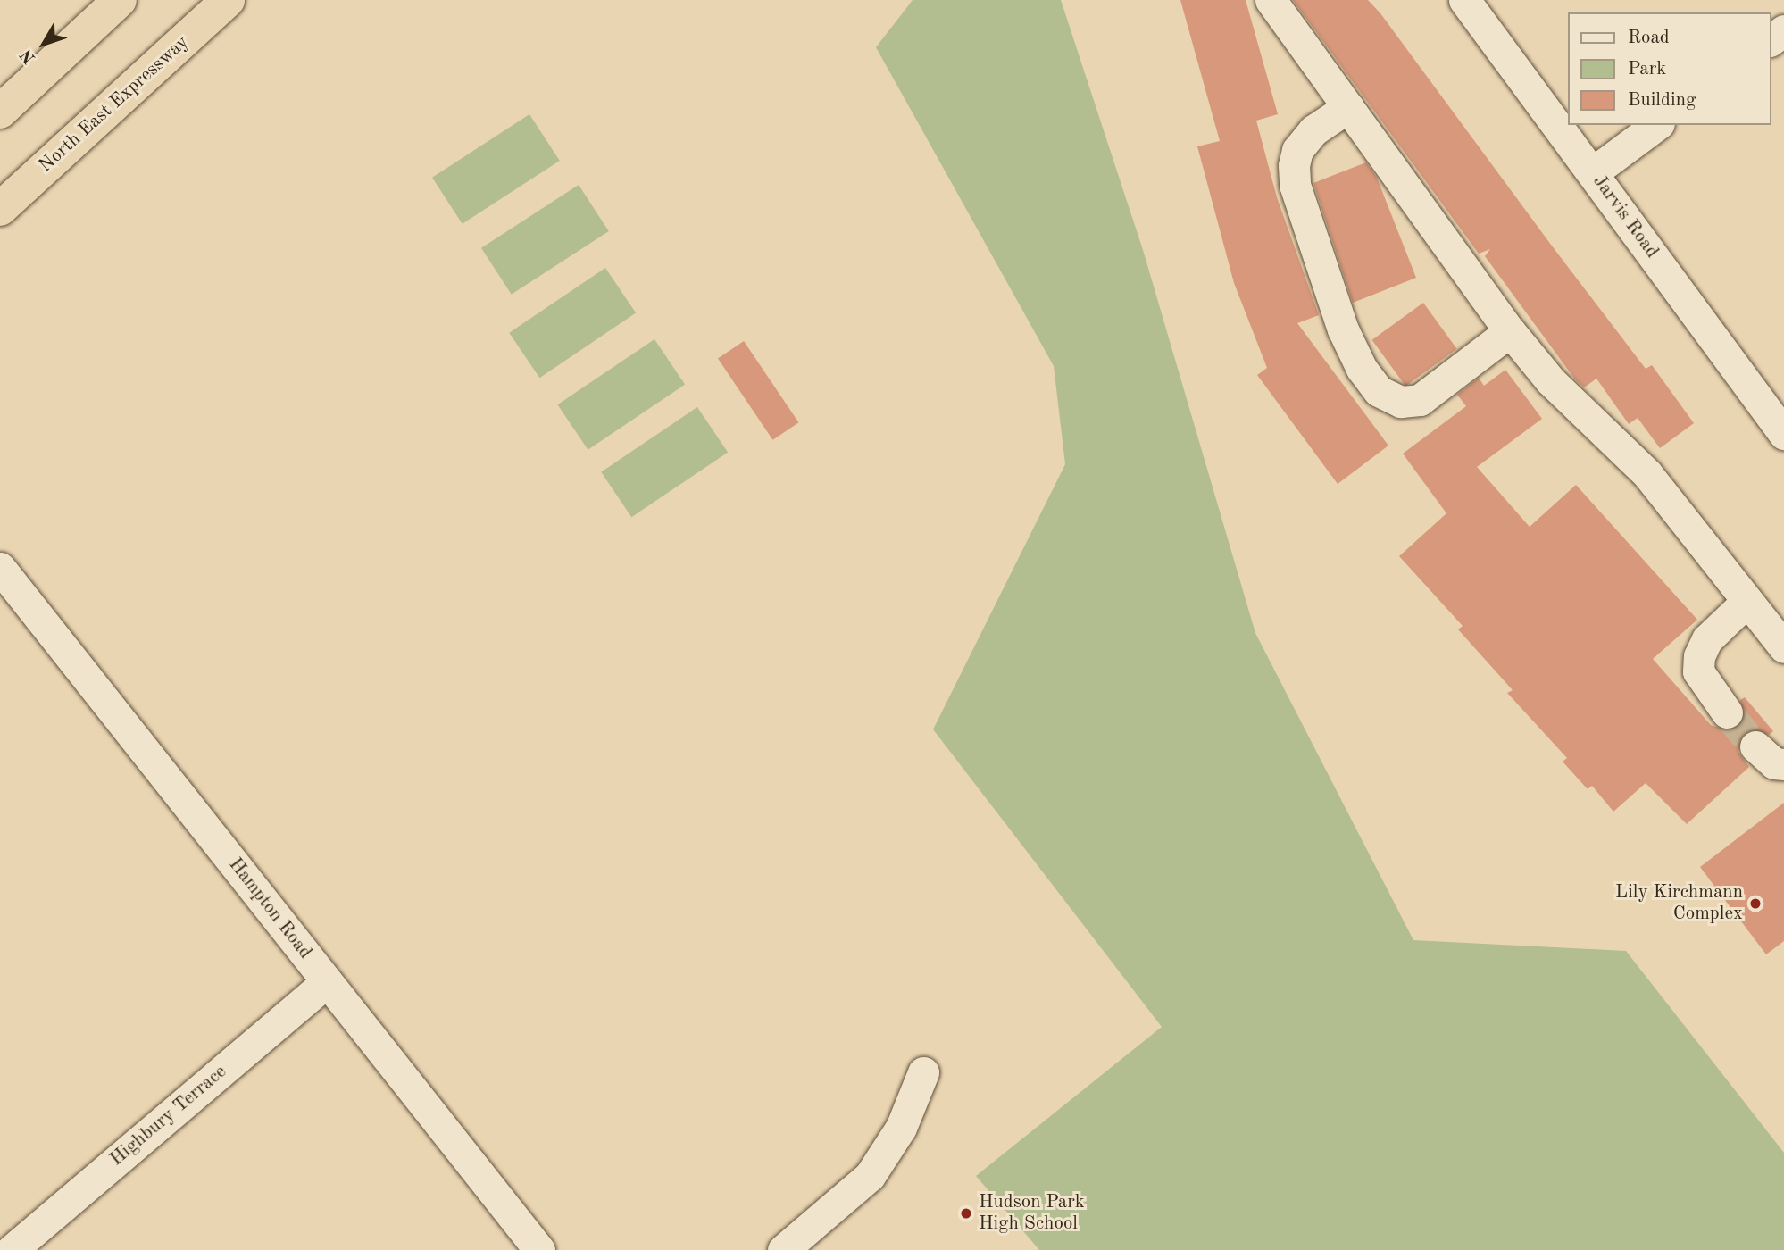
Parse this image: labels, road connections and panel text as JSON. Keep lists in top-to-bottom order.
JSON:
{
  "streets": {
    "highway": ["North East Expressway"],
    "street": ["Jarvis Road", "Hampton Road", "Highbury Terrace"]
  },
  "crossings": [
    ["Hampton Road", "Highbury Terrace"]
  ],
  "places": ["Lily Kirchmann Complex", "Hudson Park High School"],
  "legend": ["Road", "Park", "Building"],
  "north": "bottom left"
}
